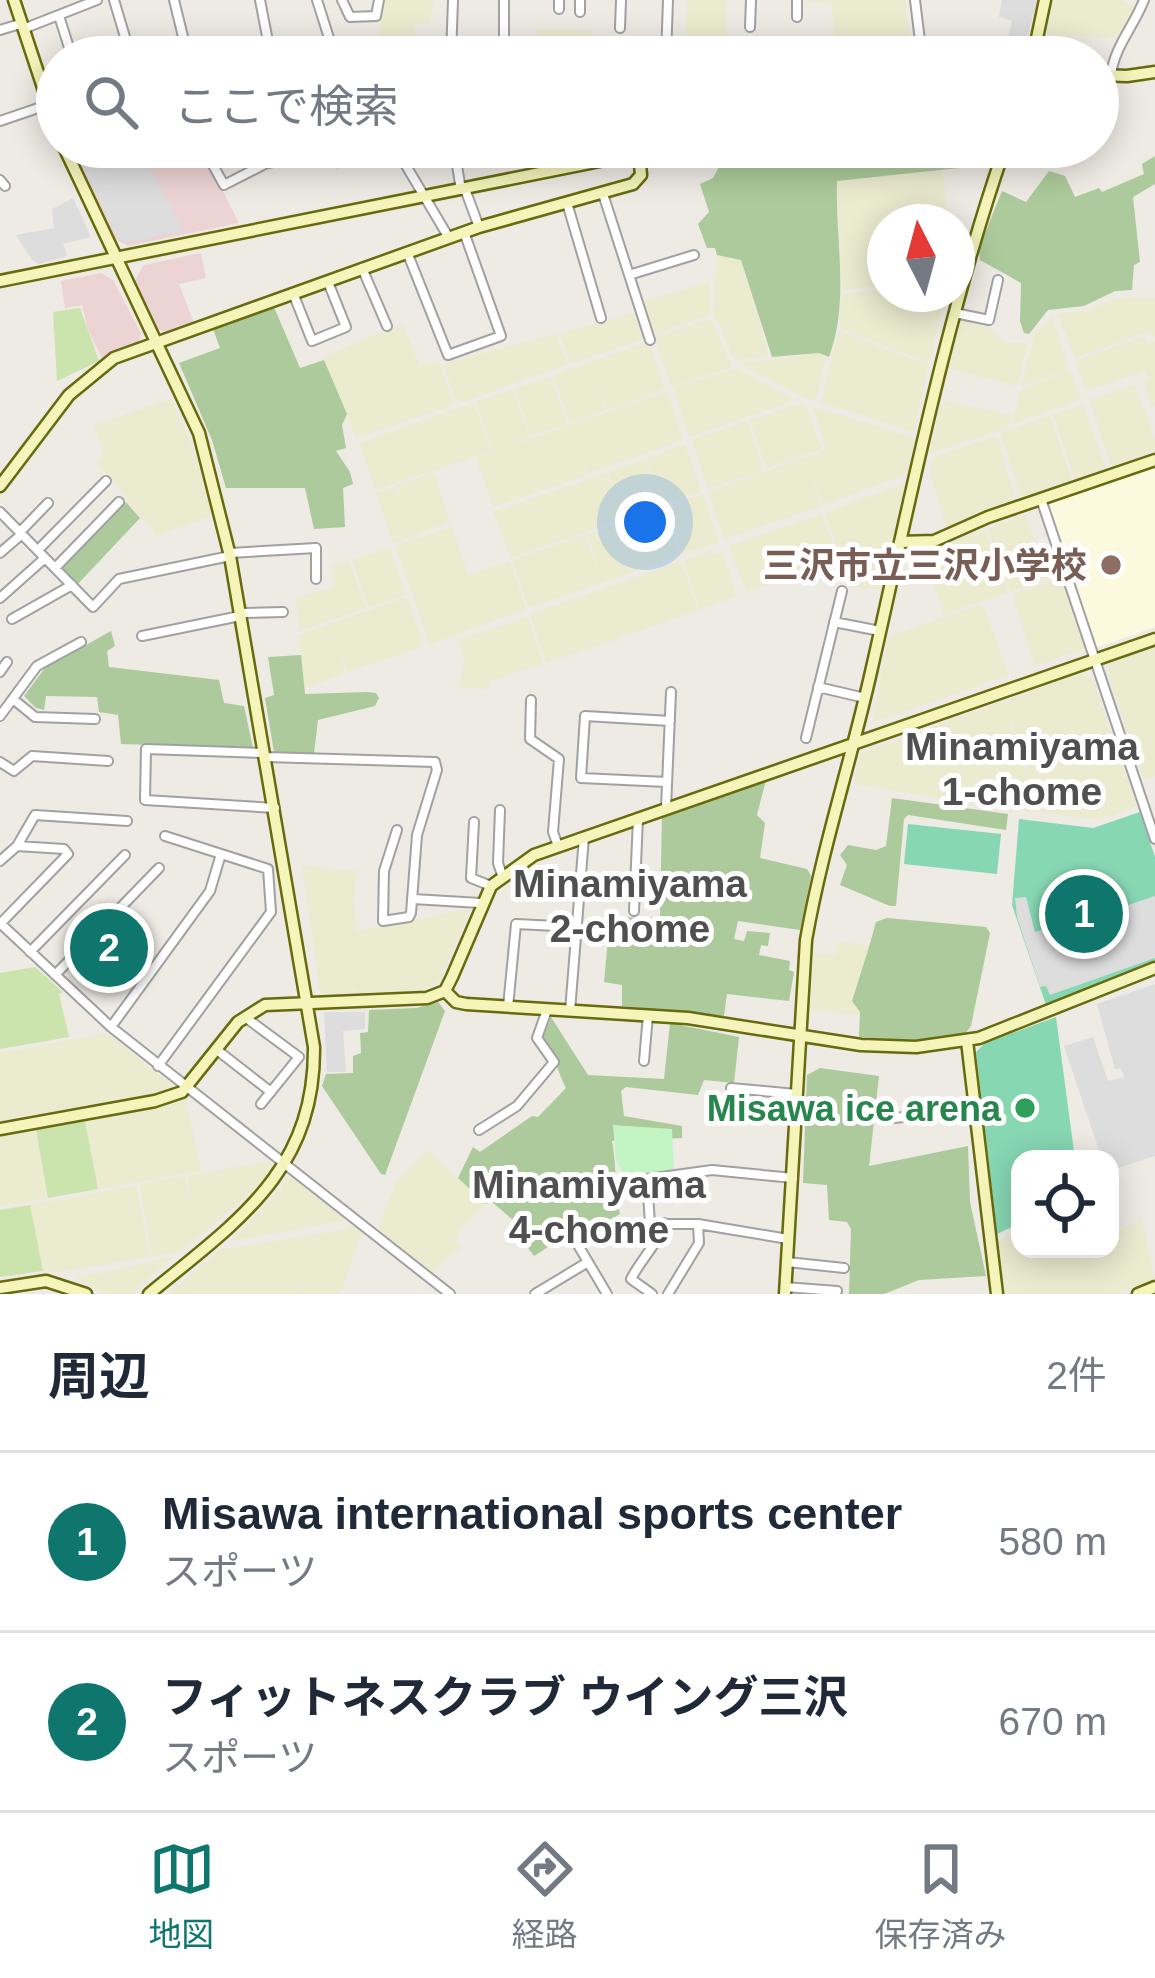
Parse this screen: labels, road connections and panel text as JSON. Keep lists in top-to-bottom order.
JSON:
{
  "districts": ["Minamiyama 1-chome", "Minamiyama 2-chome", "Minamiyama 4-chome"],
  "places": ["三沢市立三沢小学校", "Misawa ice arena"],
  "north": "top",
  "page": {
    "search": "ここで検索",
    "pins": ["1", "2"],
    "heading": ["周辺", "2件"],
    "list": [
      {
        "mark": "1",
        "name": "Misawa international sports center",
        "note": "スポーツ",
        "value": "580 m"
      },
      {
        "mark": "2",
        "name": "フィットネスクラブ ウイング三沢",
        "note": "スポーツ",
        "value": "670 m"
      }
    ],
    "nav": ["地図", "経路", "保存済み"]
  }
}
